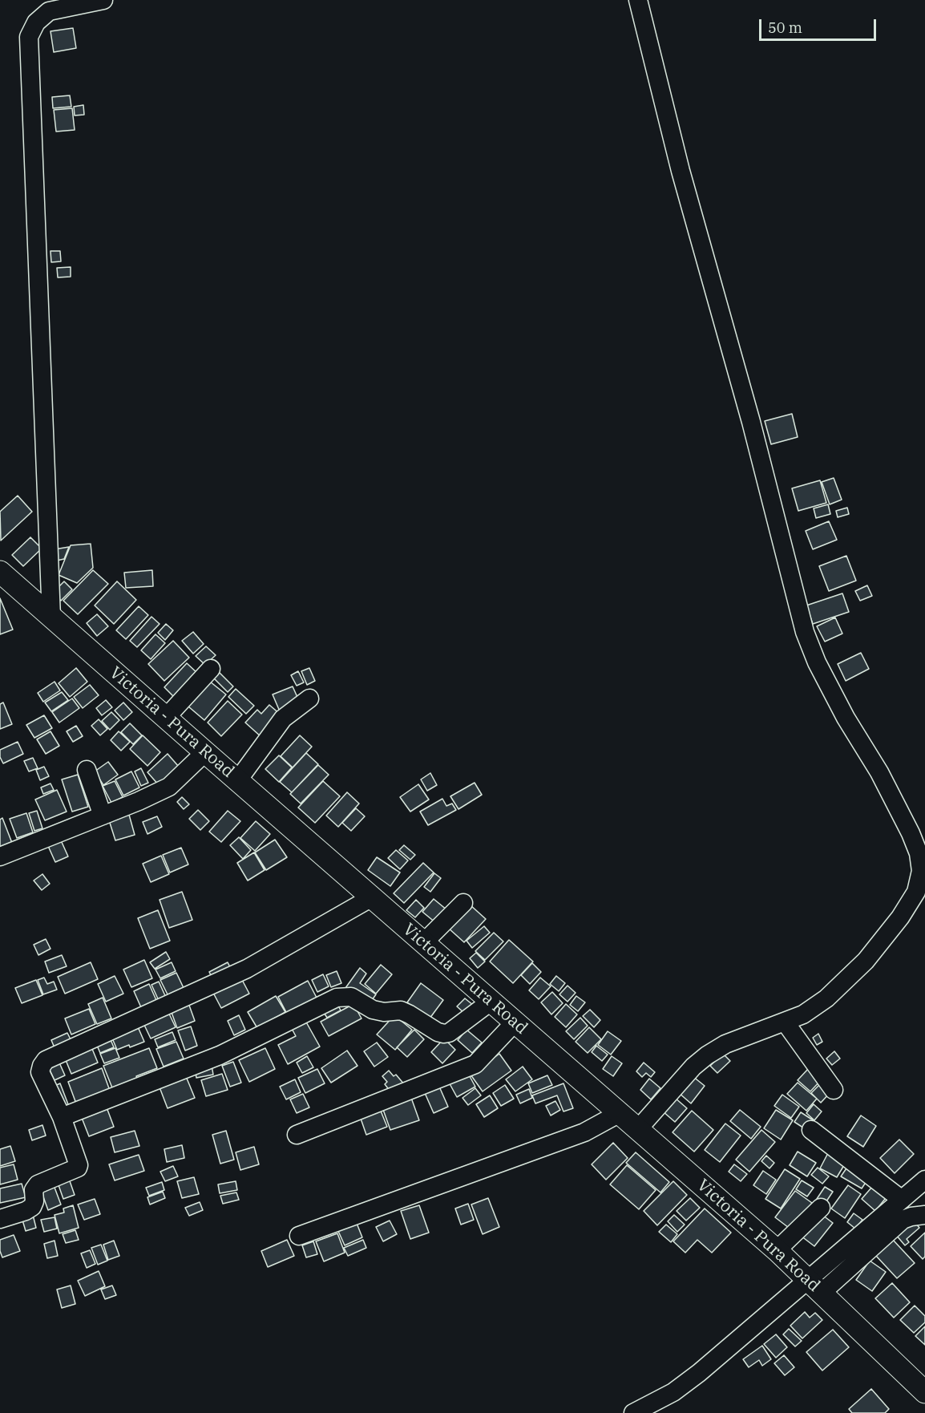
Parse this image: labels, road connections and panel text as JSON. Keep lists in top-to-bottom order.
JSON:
{
  "streets": {
    "main road": ["Victoria - Pura Road"]
  },
  "scale_bar": "50 m"
}
